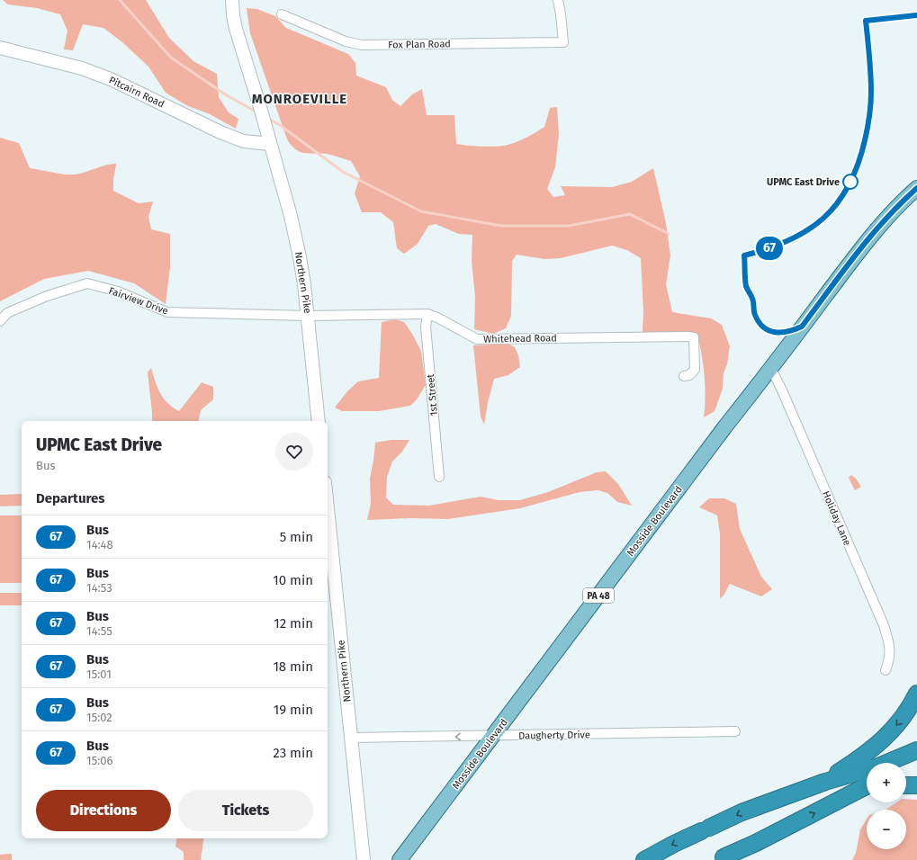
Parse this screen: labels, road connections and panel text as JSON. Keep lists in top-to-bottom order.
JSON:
{
  "streets": {
    "main road": [
      "Pitcairn Road",
      "Northern Pike",
      "Mosside Boulevard",
      "PA 48"
    ],
    "street": [
      "Fox Plan Road",
      "Fairview Drive",
      "Whitehead Road",
      "1st Street",
      "Holiday Lane",
      "Daugherty Drive"
    ]
  },
  "crossings": [
    ["Pitcairn Road", "Northern Pike"],
    ["Northern Pike", "Fairview Drive"],
    ["Northern Pike", "Whitehead Road"],
    ["Northern Pike", "Daugherty Drive"],
    ["Fairview Drive", "Whitehead Road"],
    ["Whitehead Road", "1st Street"],
    ["Holiday Lane", "Mosside Boulevard"],
    ["Mosside Boulevard", "Daugherty Drive"]
  ],
  "one_way": ["Daugherty Drive"],
  "districts": ["MONROEVILLE"],
  "places": ["UPMC East Drive"],
  "lines": ["bus line 67"],
  "page": {
    "on_map": "67",
    "heading": [
      ["UPMC East Drive", "Bus"],
      "Departures"
    ],
    "list": [
      {
        "mark": "67",
        "name": "Bus",
        "note": "14:48",
        "value": "5 min"
      },
      {
        "mark": "67",
        "name": "Bus",
        "note": "14:53",
        "value": "10 min"
      },
      {
        "mark": "67",
        "name": "Bus",
        "note": "14:55",
        "value": "12 min"
      },
      {
        "mark": "67",
        "name": "Bus",
        "note": "15:01",
        "value": "18 min"
      },
      {
        "mark": "67",
        "name": "Bus",
        "note": "15:02",
        "value": "19 min"
      },
      {
        "mark": "67",
        "name": "Bus",
        "note": "15:06",
        "value": "23 min"
      }
    ],
    "map_buttons": ["+", "−"],
    "buttons": ["Directions", "Tickets"]
  }
}
